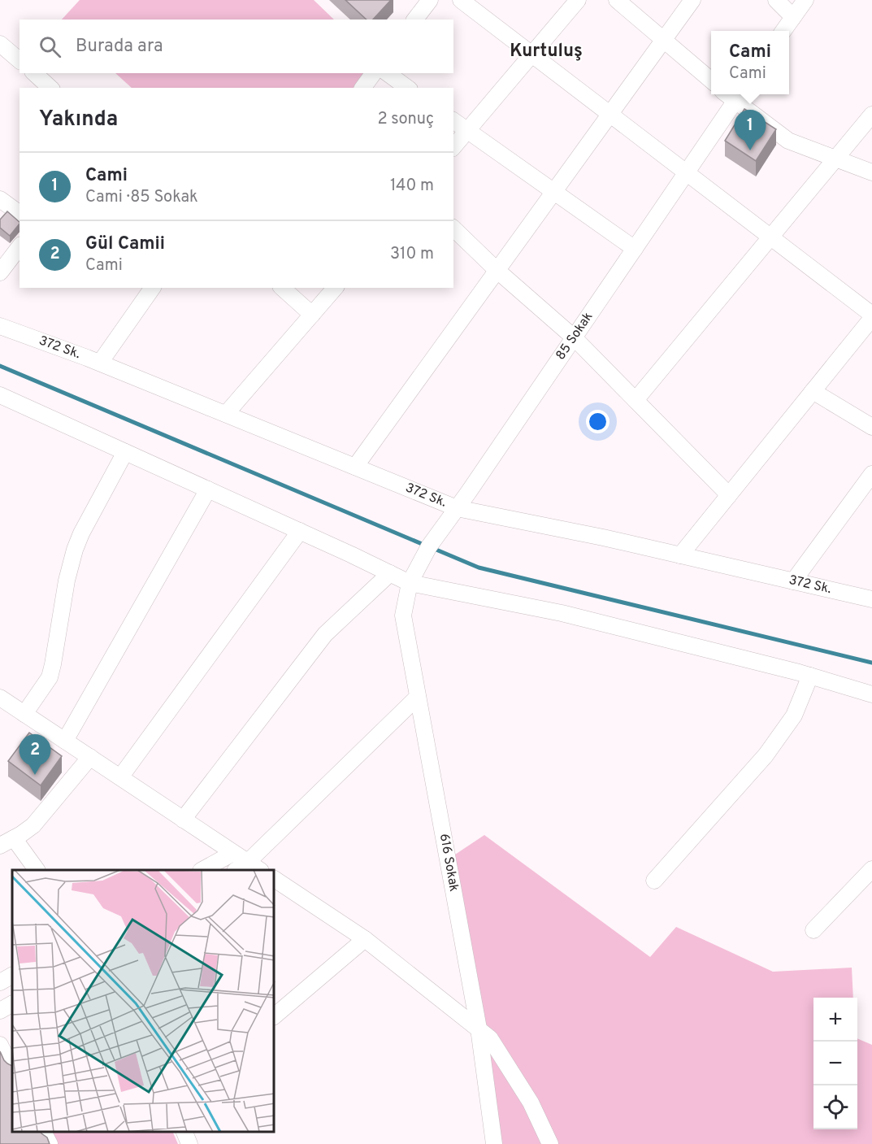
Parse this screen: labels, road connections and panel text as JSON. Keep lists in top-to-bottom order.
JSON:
{
  "streets": {
    "street": ["85 Sokak", "372 Sk.", "616 Sokak"]
  },
  "crossings": [
    ["85 Sokak", "372 Sk."],
    ["85 Sokak", "616 Sokak"]
  ],
  "districts": ["Kurtuluş"],
  "page": {
    "search": "Burada ara",
    "popup": ["Cami", "Cami"],
    "heading": ["Yakında", "2 sonuç"],
    "pins": ["1", "2"],
    "list": [
      {
        "mark": "1",
        "name": "Cami",
        "note": "Cami · 85 Sokak",
        "value": "140 m"
      },
      {
        "mark": "2",
        "name": "Gül Camii",
        "note": "Cami",
        "value": "310 m"
      }
    ],
    "map_buttons": ["+", "−"]
  }
}
